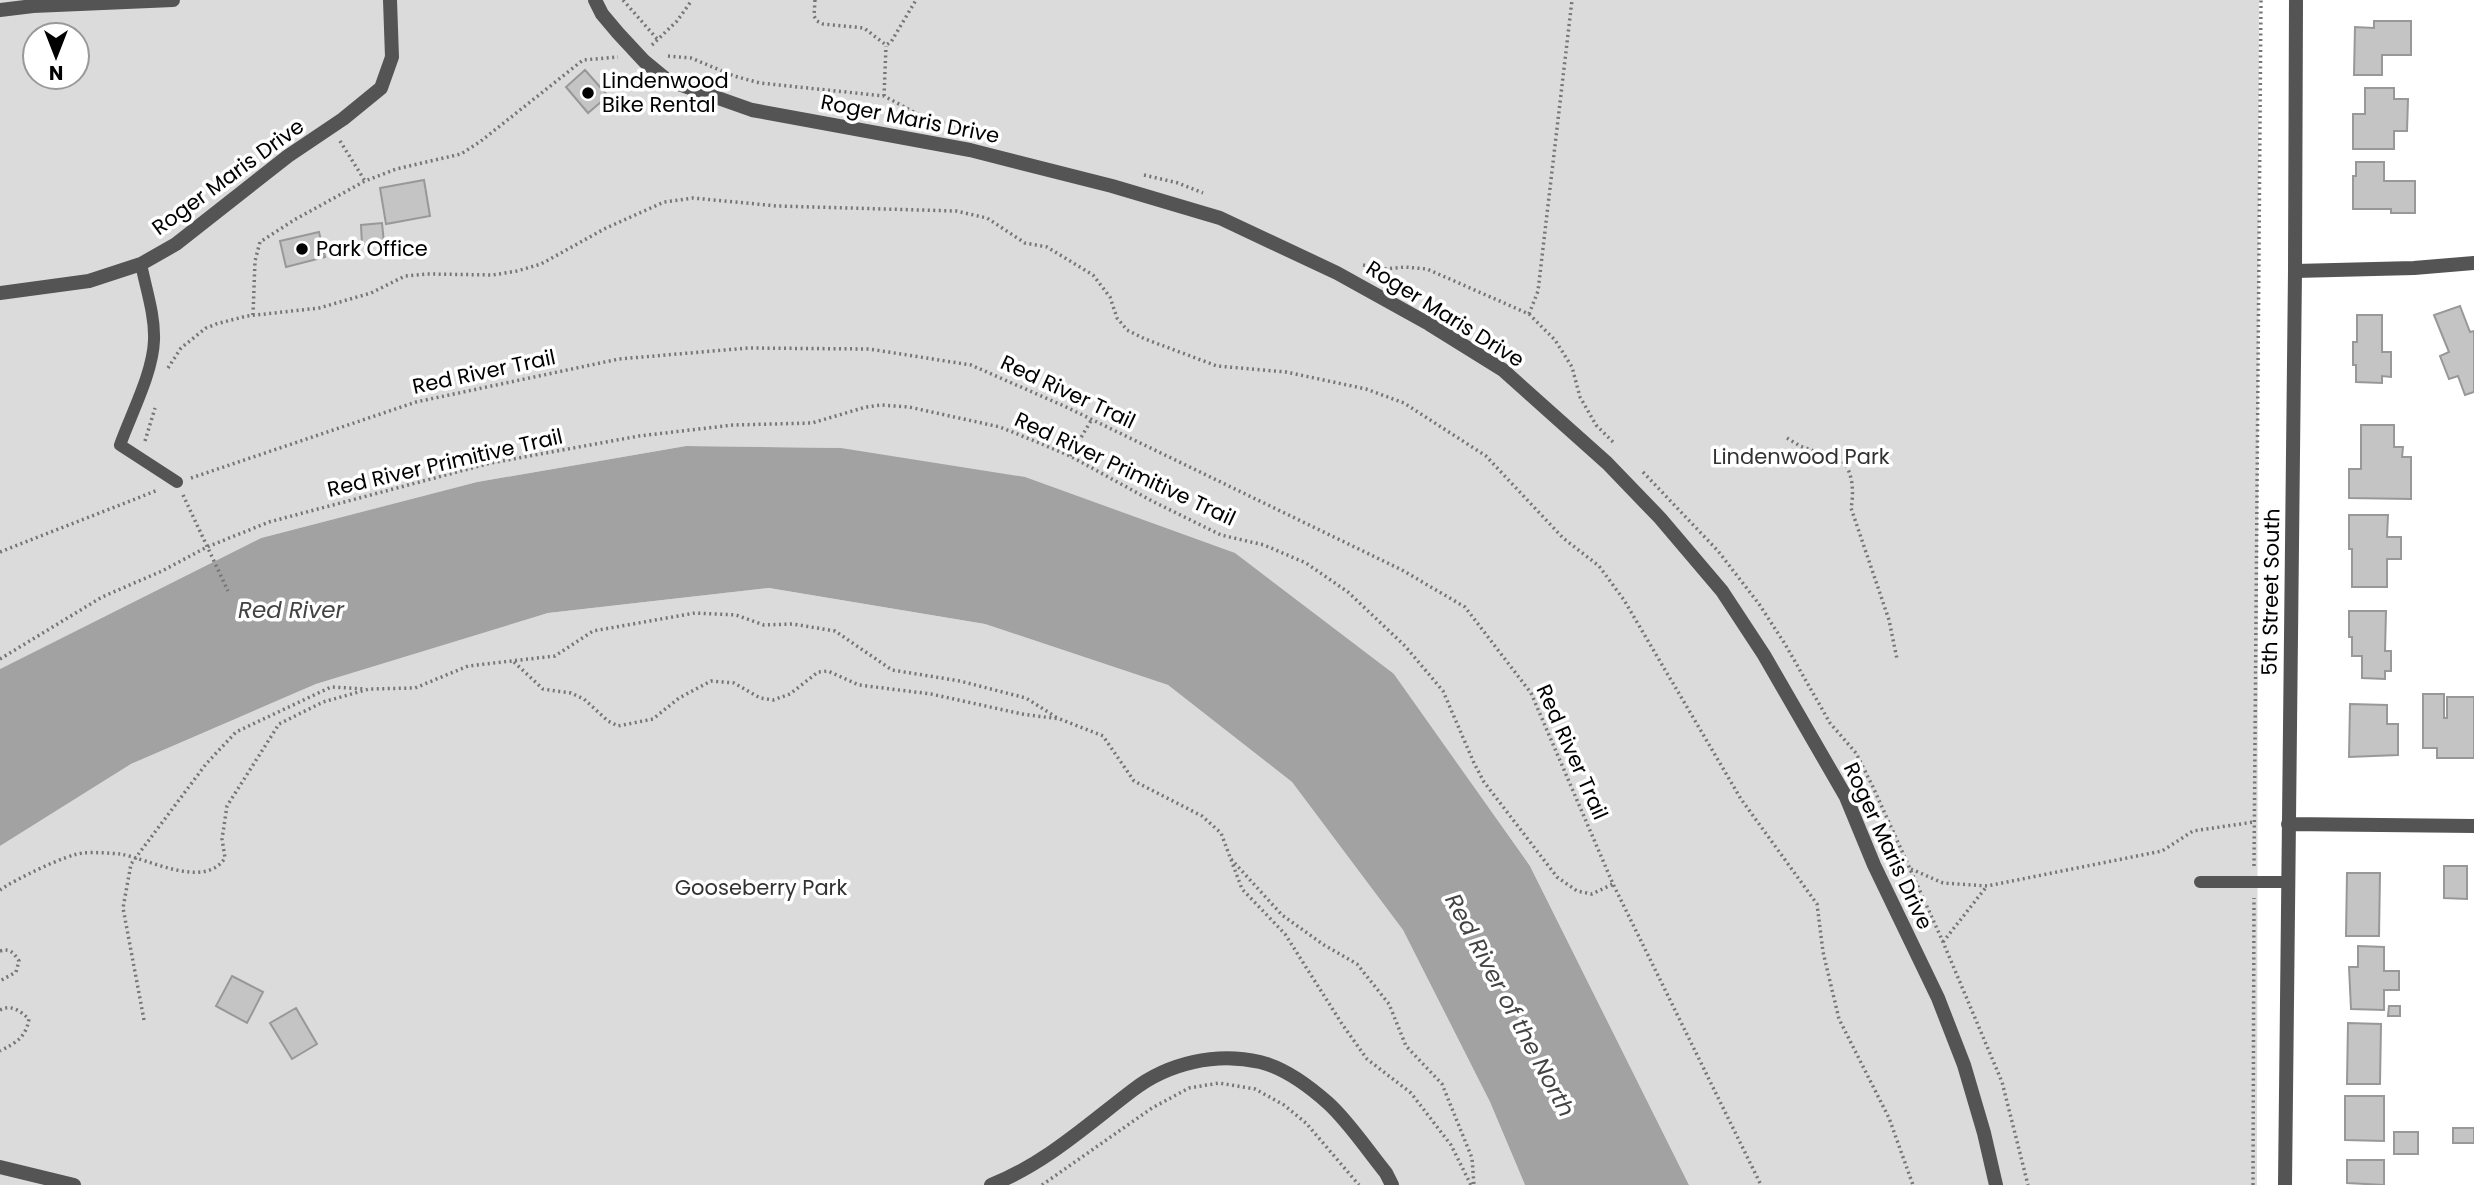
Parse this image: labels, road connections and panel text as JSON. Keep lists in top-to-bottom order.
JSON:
{
  "streets": {
    "street": ["Roger Maris Drive", "5th Street South"],
    "path": ["Red River Trail", "Red River Primitive Trail"]
  },
  "crossings": [
    ["Red River Trail", "Red River Primitive Trail"]
  ],
  "water": ["Red River", "Red River of the North"],
  "parks": ["Lindenwood Park", "Gooseberry Park"],
  "places": ["Lindenwood Bike Rental", "Park Office"],
  "north": "bottom"
}
